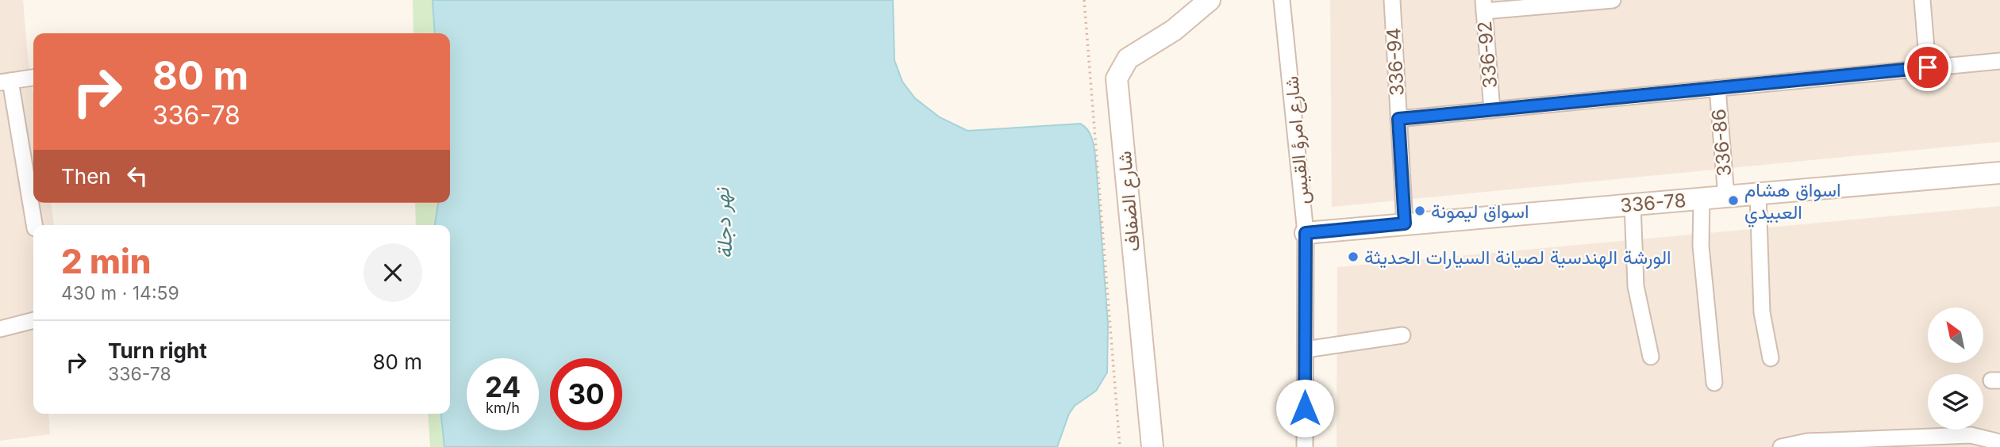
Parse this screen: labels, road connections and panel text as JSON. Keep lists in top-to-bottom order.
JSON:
{
  "streets": {
    "street": [
      "336-92",
      "336-94",
      "شارع امرؤ القيس",
      "336-86",
      "شارع الضفاف",
      "336-78"
    ]
  },
  "crossings": [
    ["336-94", "336-78"],
    ["شارع امرؤ القيس", "336-78"],
    ["336-86", "336-78"]
  ],
  "water": ["نهر دجلة"],
  "places": ["اسواق هشام العبيدي", "اسواق ليمونة", "الورشة الهندسية لصيانة السيارات الحديثة"],
  "north": "top left",
  "page": {
    "turn": ["80 m", "336-78"],
    "then": "Then",
    "heading": ["2 min", "430 m · 14:59"],
    "list": [
      {
        "name": "Turn right",
        "note": "336-78",
        "value": "80 m"
      }
    ],
    "speed": "24 km/h",
    "limit": "30"
  }
}
